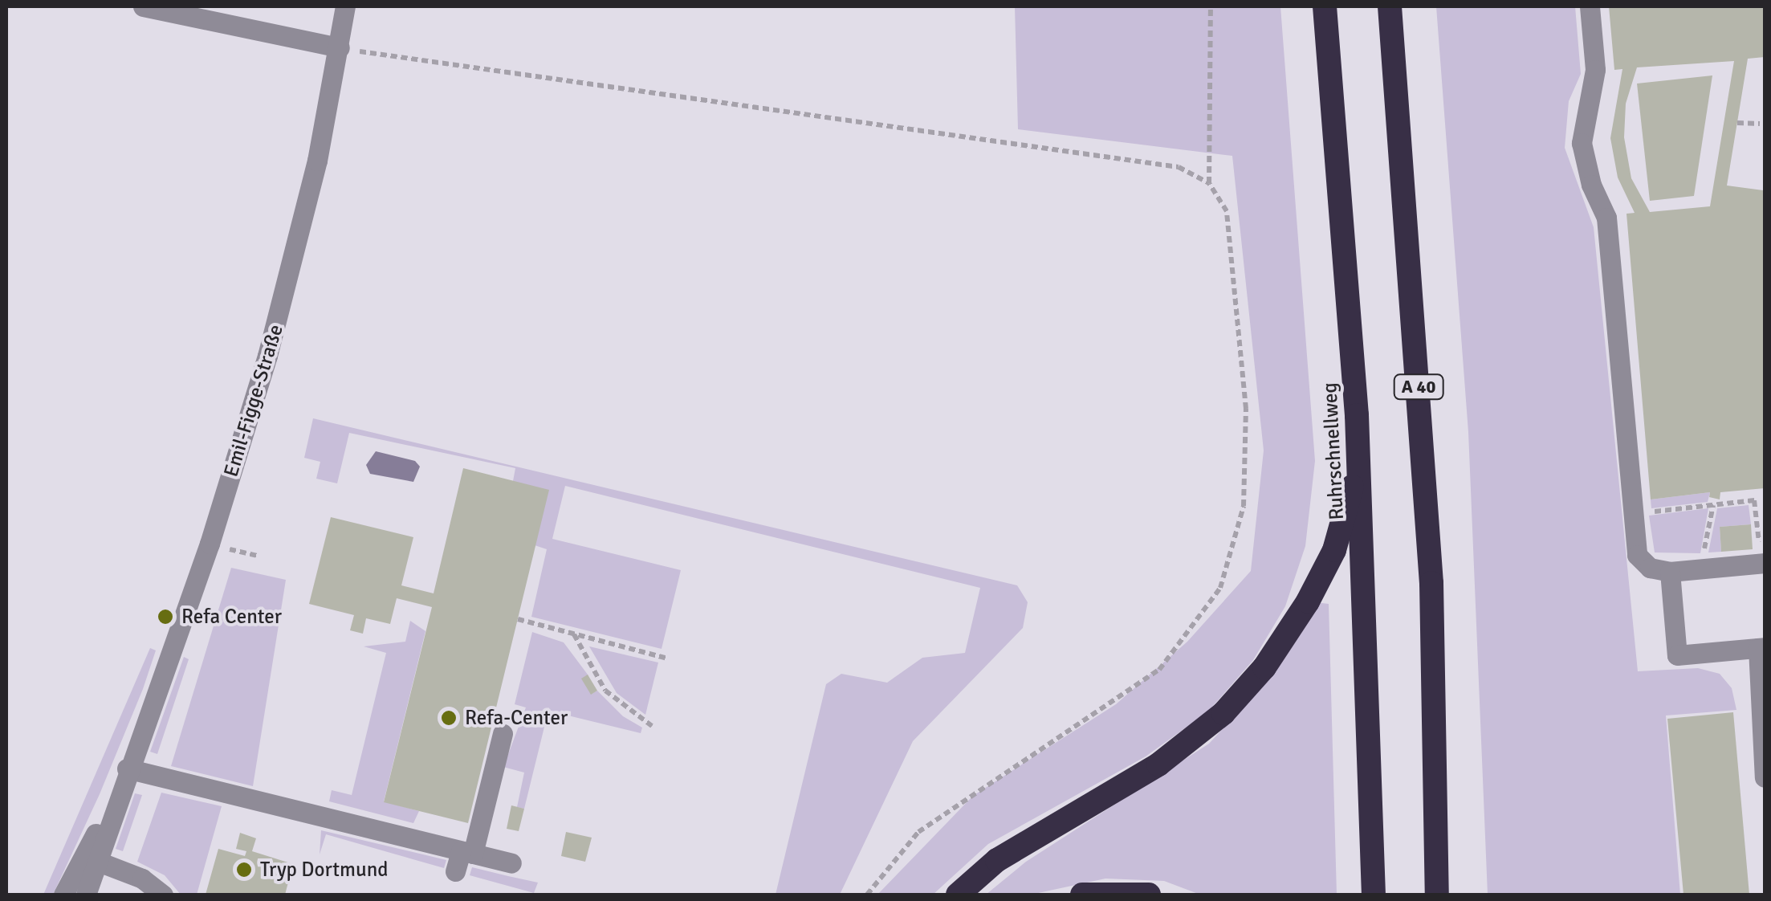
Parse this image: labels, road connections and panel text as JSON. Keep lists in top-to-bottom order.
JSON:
{
  "streets": {
    "highway": ["A 40", "Ruhrschnellweg"],
    "street": ["Emil-Figge-Straße"]
  },
  "places": ["Refa Center", "Refa-Center", "Tryp Dortmund"]
}
